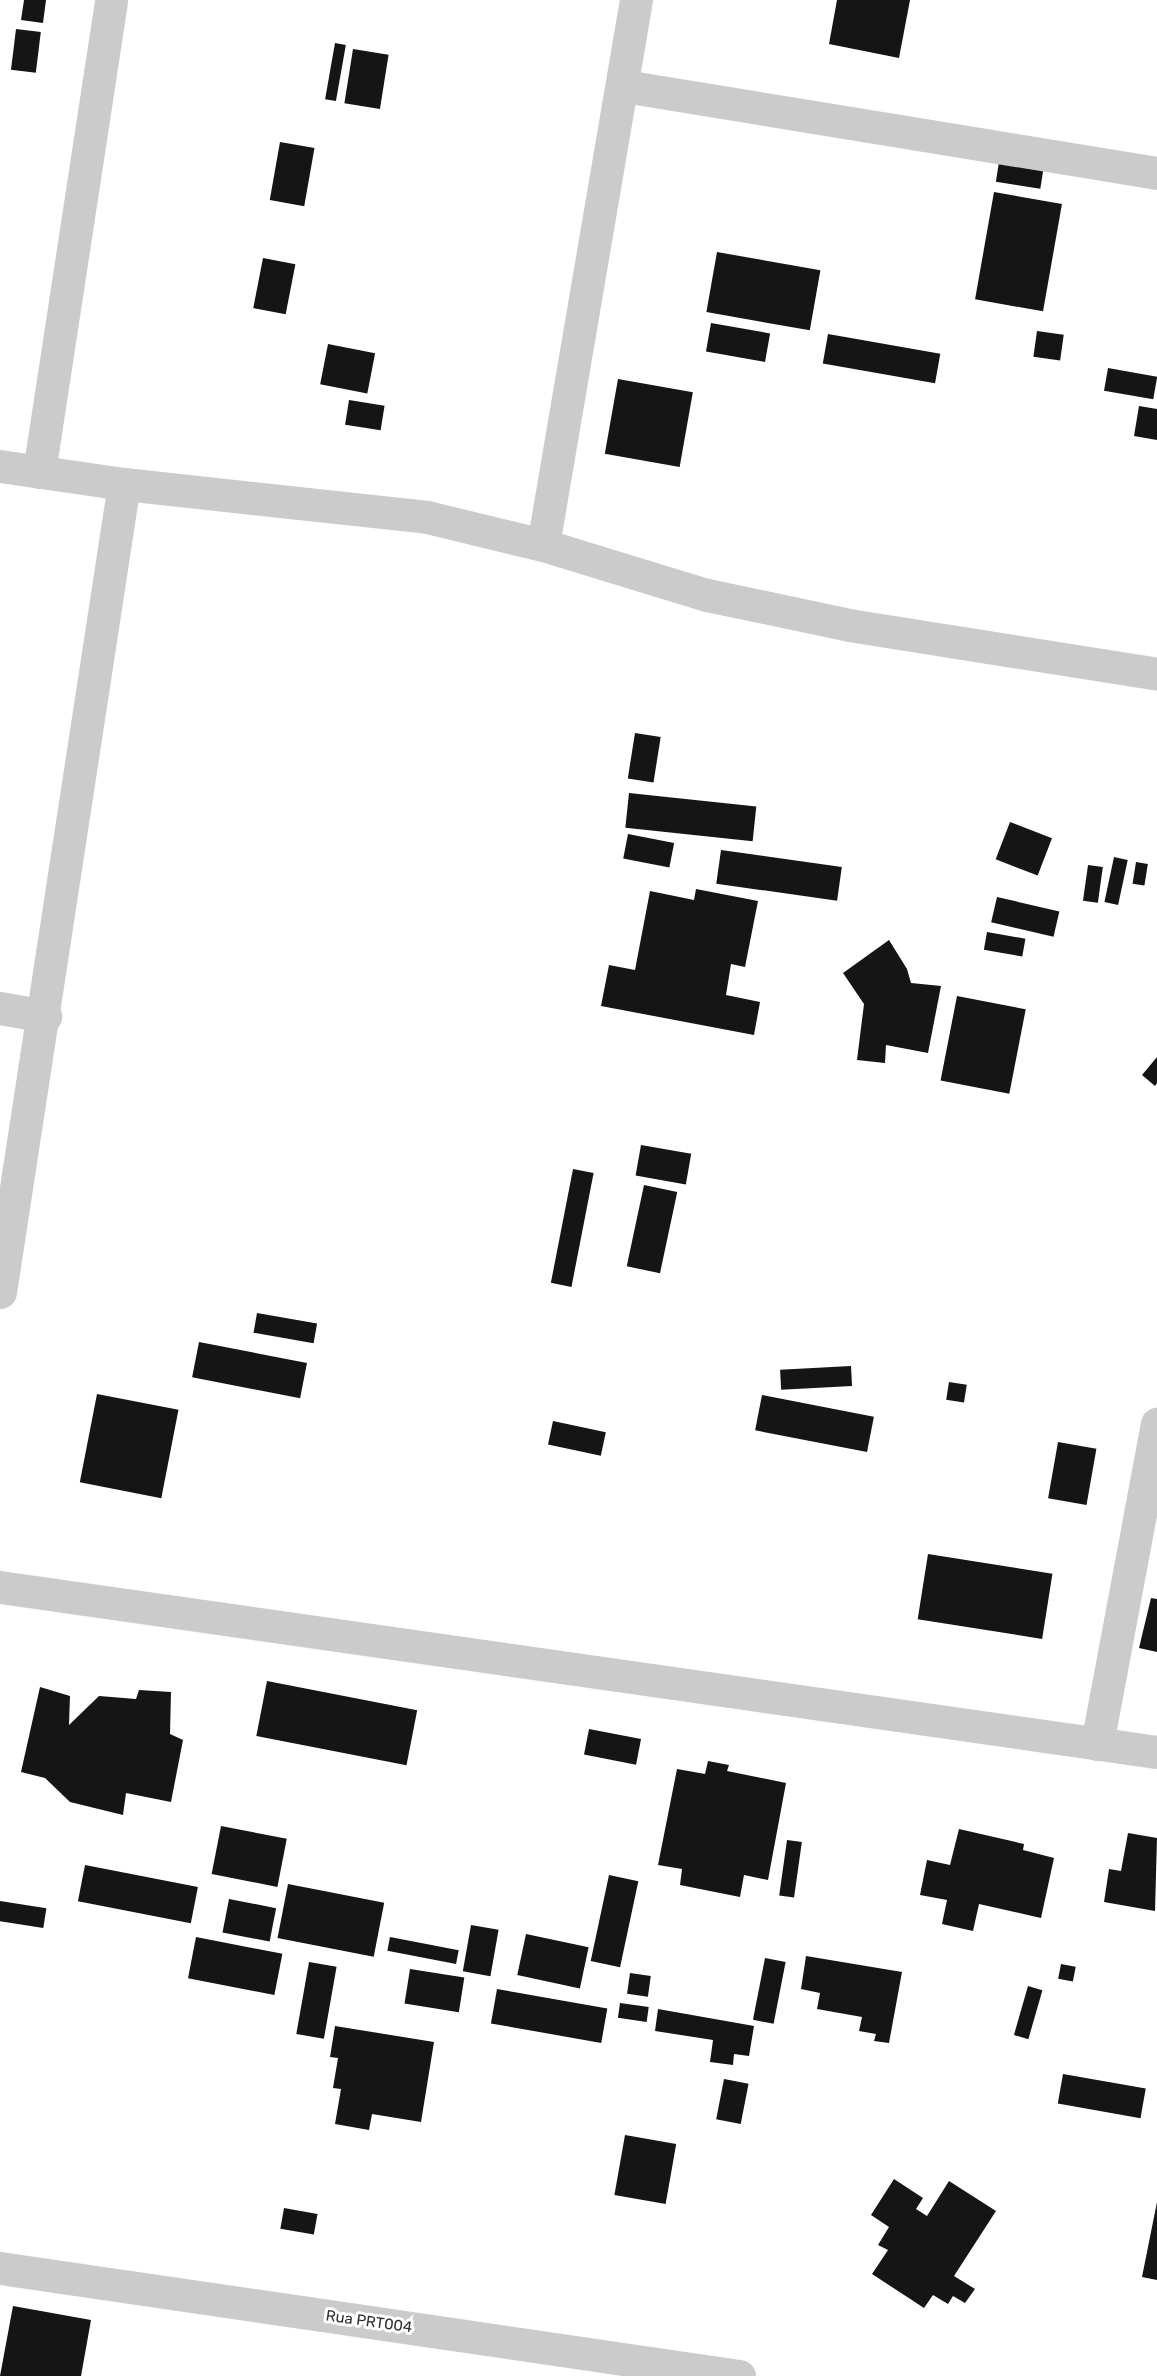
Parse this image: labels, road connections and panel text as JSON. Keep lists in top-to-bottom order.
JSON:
{
  "streets": {
    "street": ["Rua PRT004"]
  }
}
